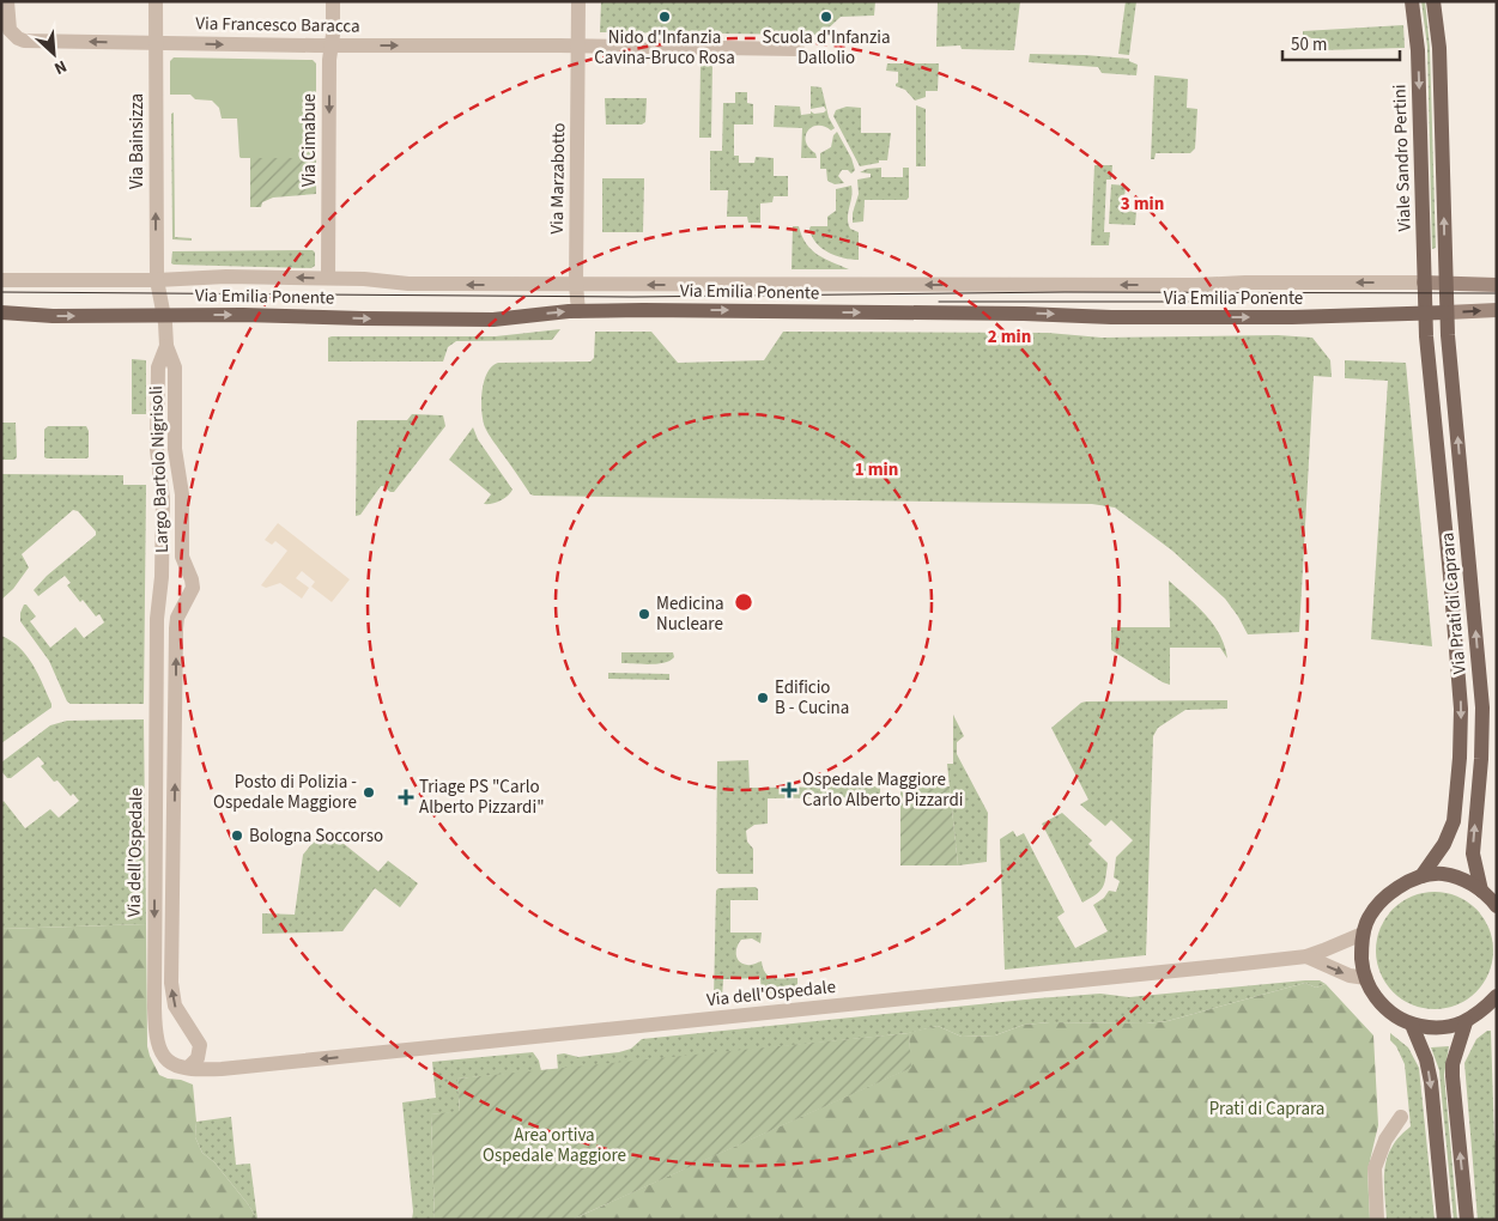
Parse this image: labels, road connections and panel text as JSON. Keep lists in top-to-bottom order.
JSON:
{
  "streets": {
    "main road": ["Viale Sandro Pertini", "Via Emilia Ponente", "Via Prati di Caprara"],
    "street": [
      "Via Francesco Baracca",
      "Via Cimabue",
      "Via Bainsizza",
      "Via Marzabotto",
      "Largo Bartolo Nigrisoli",
      "Via dell'Ospedale"
    ]
  },
  "crossings": [
    ["Via Francesco Baracca", "Via Cimabue"],
    ["Via Francesco Baracca", "Via Bainsizza"],
    ["Via Francesco Baracca", "Via Marzabotto"],
    ["Via Cimabue", "Via Emilia Ponente"],
    ["Via Bainsizza", "Via Emilia Ponente"],
    ["Via Bainsizza", "Largo Bartolo Nigrisoli"],
    ["Viale Sandro Pertini", "Via Emilia Ponente"],
    ["Viale Sandro Pertini", "Via Prati di Caprara"],
    ["Via Marzabotto", "Via Emilia Ponente"],
    ["Via Emilia Ponente", "Largo Bartolo Nigrisoli"],
    ["Via Emilia Ponente", "Via Prati di Caprara"],
    ["Largo Bartolo Nigrisoli", "Via dell'Ospedale"]
  ],
  "one_way": ["Via Cimabue", "Via Bainsizza"],
  "parks": ["Prati di Caprara", "Area ortiva Ospedale Maggiore"],
  "places": {
    "other": [
      "Nido d'Infanzia Cavina-Bruco Rosa",
      "Scuola d'Infanzia Dallolio",
      "Medicina Nucleare",
      "Edificio B - Cucina",
      "Posto di Polizia - Ospedale Maggiore",
      "Bologna Soccorso"
    ],
    "health": ["Ospedale Maggiore Carlo Alberto Pizzardi", "Triage PS \"Carlo Alberto Pizzardi\""]
  },
  "scale_bar": "50 m",
  "north": "bottom right",
  "rings": ["3 min", "2 min", "1 min"]
}
